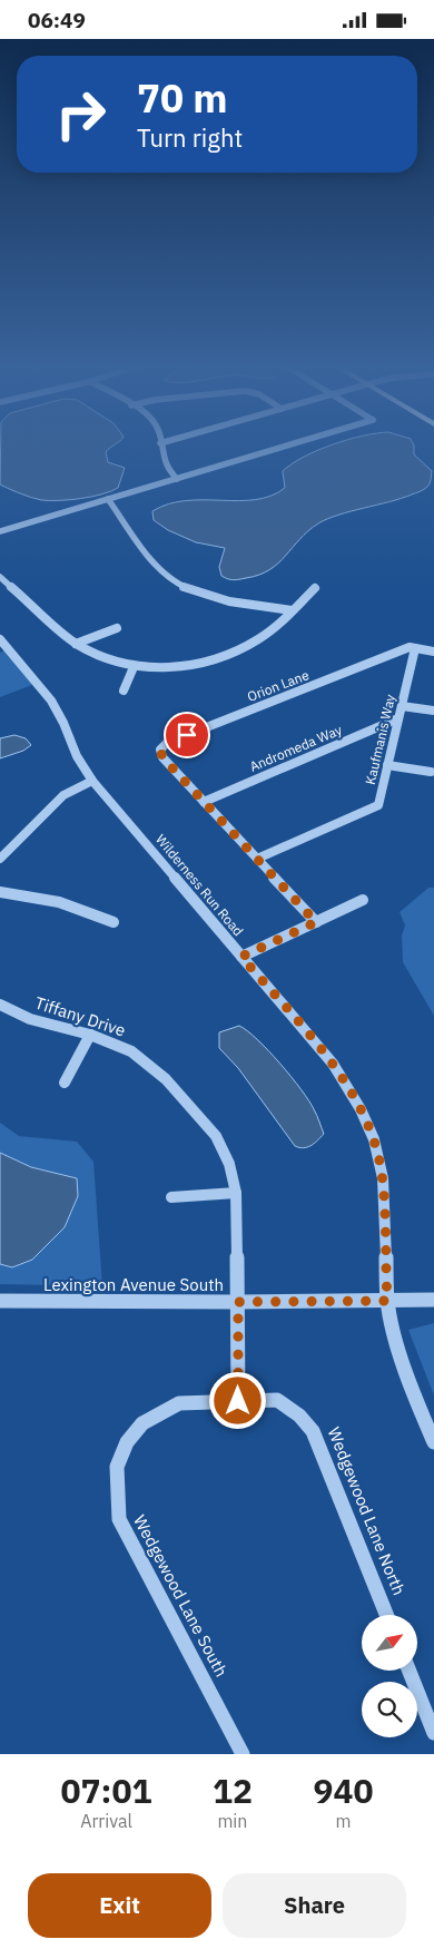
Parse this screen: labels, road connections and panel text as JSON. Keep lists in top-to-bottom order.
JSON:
{
  "streets": {
    "street": [
      "Orion Lane",
      "Kaufmanis Way",
      "Andromeda Way",
      "Wilderness Run Road",
      "Tiffany Drive",
      "Lexington Avenue South",
      "Wedgewood Lane North",
      "Wedgewood Lane South"
    ]
  },
  "crossings": [
    ["Orion Lane", "Kaufmanis Way"],
    ["Kaufmanis Way", "Andromeda Way"],
    ["Wilderness Run Road", "Lexington Avenue South"],
    ["Tiffany Drive", "Lexington Avenue South"],
    ["Tiffany Drive", "Wedgewood Lane North"],
    ["Tiffany Drive", "Wedgewood Lane South"],
    ["Wedgewood Lane North", "Wedgewood Lane South"]
  ],
  "north": "top right",
  "page": {
    "status": "06:49",
    "turn": ["70 m", "Turn right"],
    "eta": [
      "07:01",
      "Arrival",
      "12",
      "min",
      "940",
      "m"
    ],
    "buttons": ["Exit", "Share"]
  }
}
